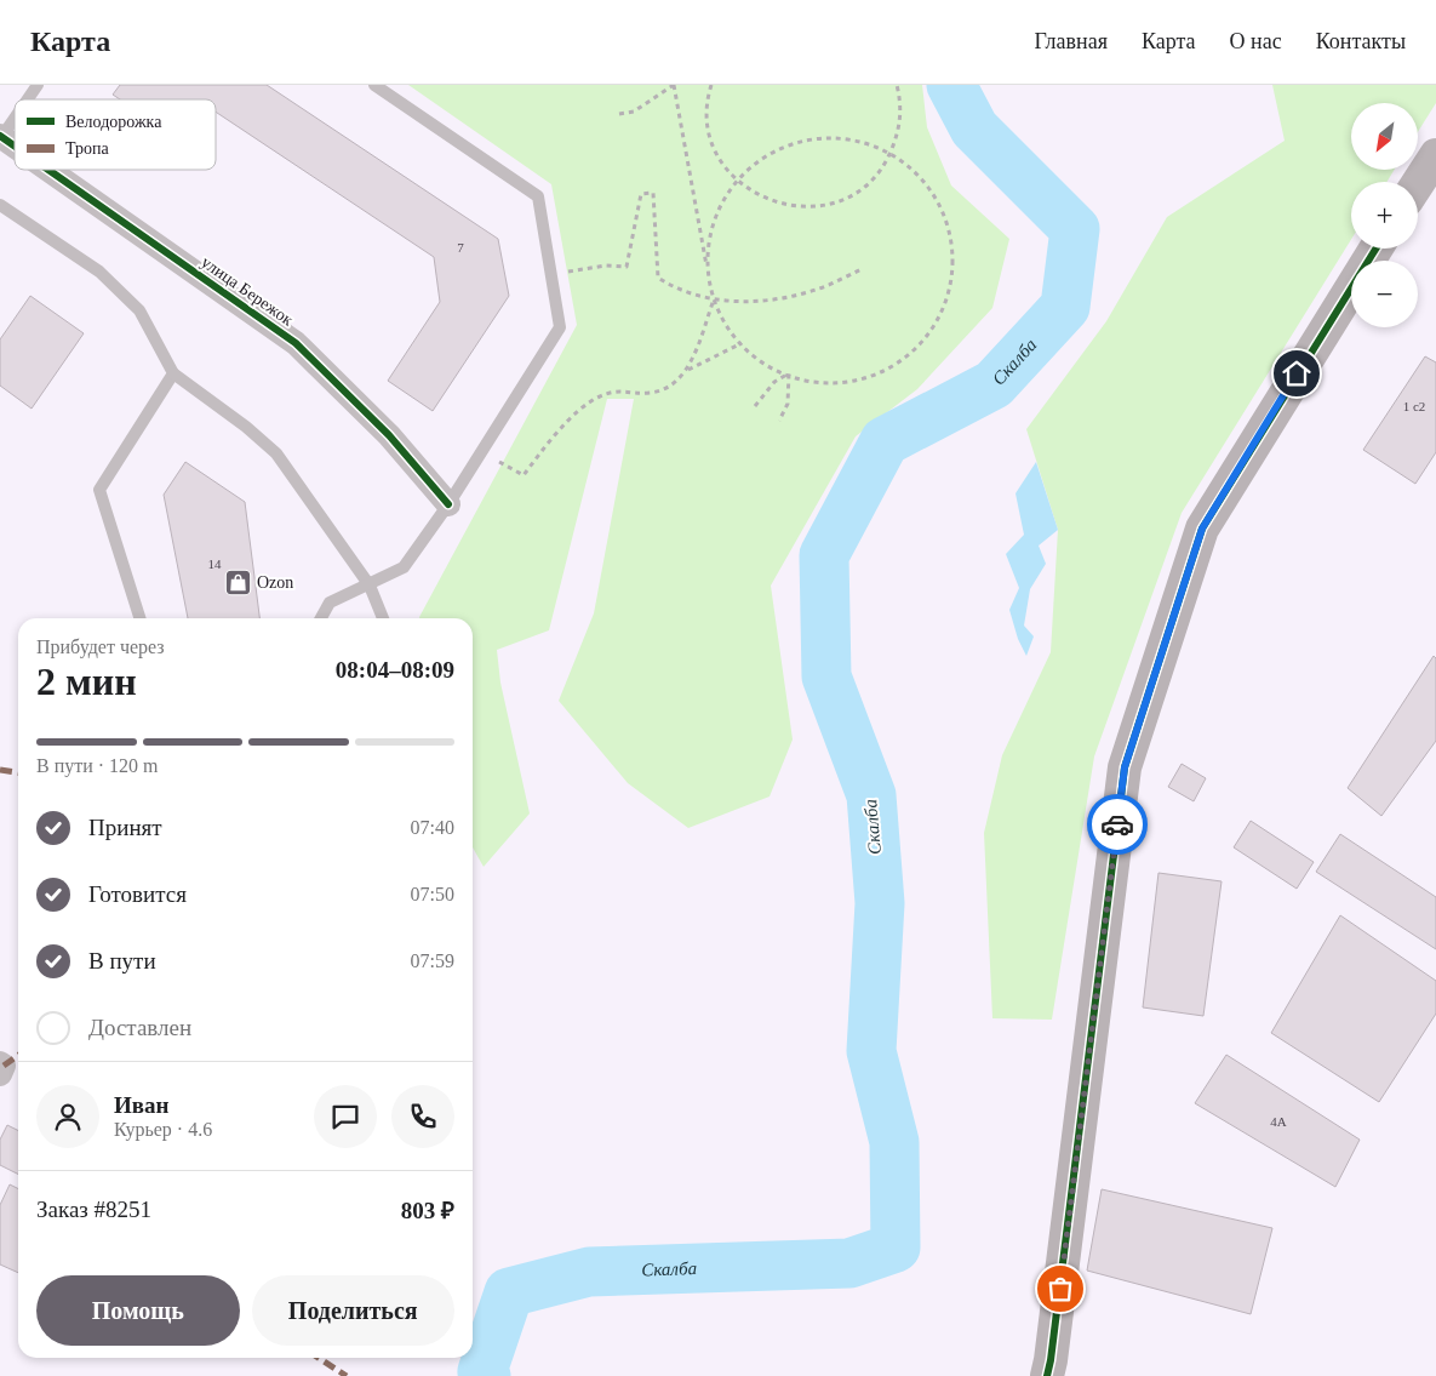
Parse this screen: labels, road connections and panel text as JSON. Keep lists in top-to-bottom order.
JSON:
{
  "streets": {
    "street": ["улица Бережок"]
  },
  "water": ["Скалба"],
  "places": {
    "shop": ["Ozon"]
  },
  "house_numbers": [
    "7",
    "1 с2",
    "14",
    "4А"
  ],
  "legend": ["Велодорожка", "Тропа"],
  "north": "bottom left",
  "page": {
    "header": "Карта",
    "nav": [
      "Главная",
      "Карта",
      "О нас",
      "Контакты"
    ],
    "map_buttons": ["+", "−"],
    "heading": ["2 мин", "Прибудет через", "08:04–08:09"],
    "panel": [
      "Иван",
      "Курьер · 4.6",
      "Заказ #8251",
      "803 ₽"
    ],
    "bar": "В пути · 120 m",
    "list": [
      ["Принят", "07:40"],
      ["Готовится", "07:50"],
      ["В пути", "07:59"],
      "Доставлен"
    ],
    "buttons": ["Помощь", "Поделиться"]
  }
}
